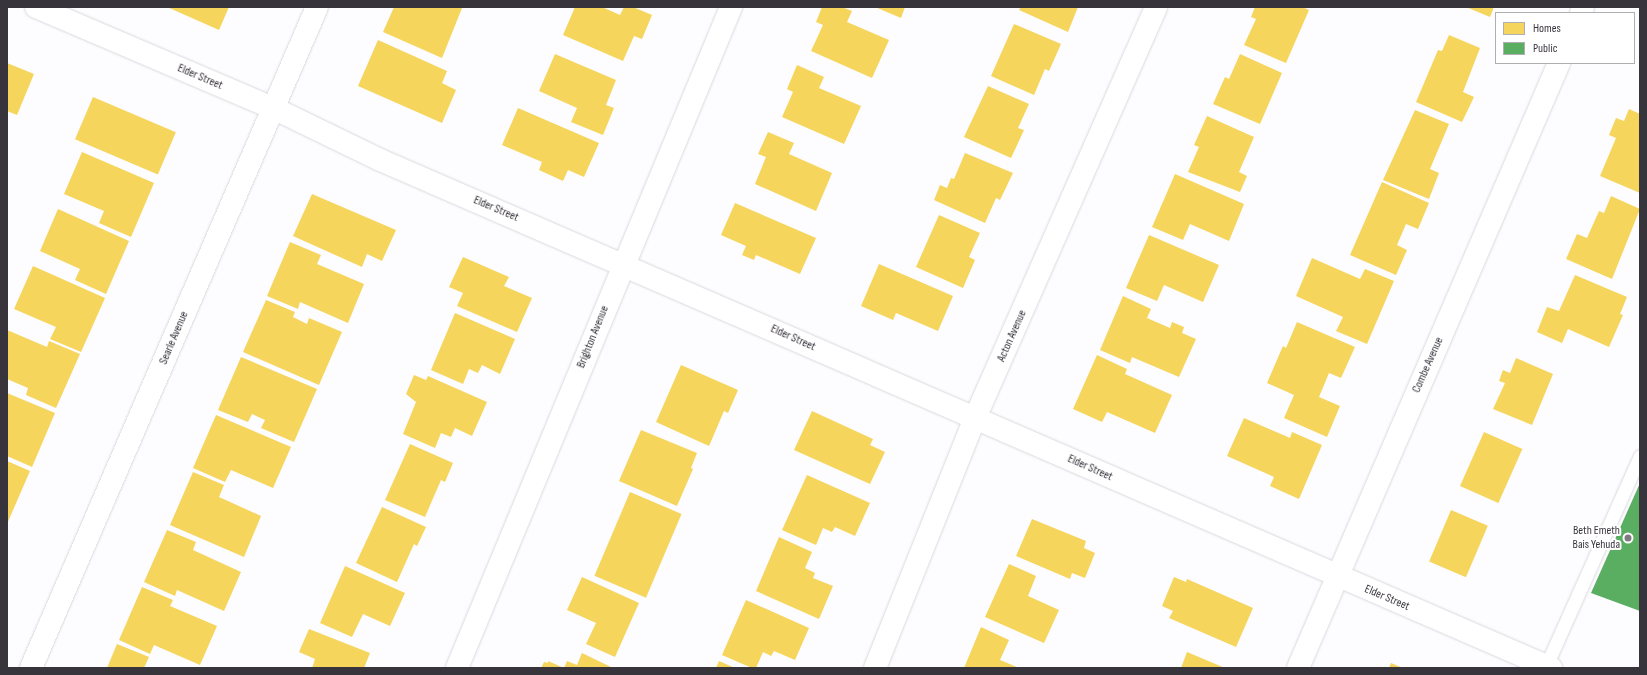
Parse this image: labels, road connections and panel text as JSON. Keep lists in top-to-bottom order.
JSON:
{
  "streets": {
    "street": [
      "Elder Street",
      "Acton Avenue",
      "Brighton Avenue",
      "Searle Avenue",
      "Combe Avenue"
    ]
  },
  "crossings": [
    ["Elder Street", "Acton Avenue"],
    ["Elder Street", "Brighton Avenue"],
    ["Elder Street", "Searle Avenue"],
    ["Elder Street", "Combe Avenue"]
  ],
  "places": ["Beth Emeth Bais Yehuda"],
  "legend": ["Homes", "Public"]
}
